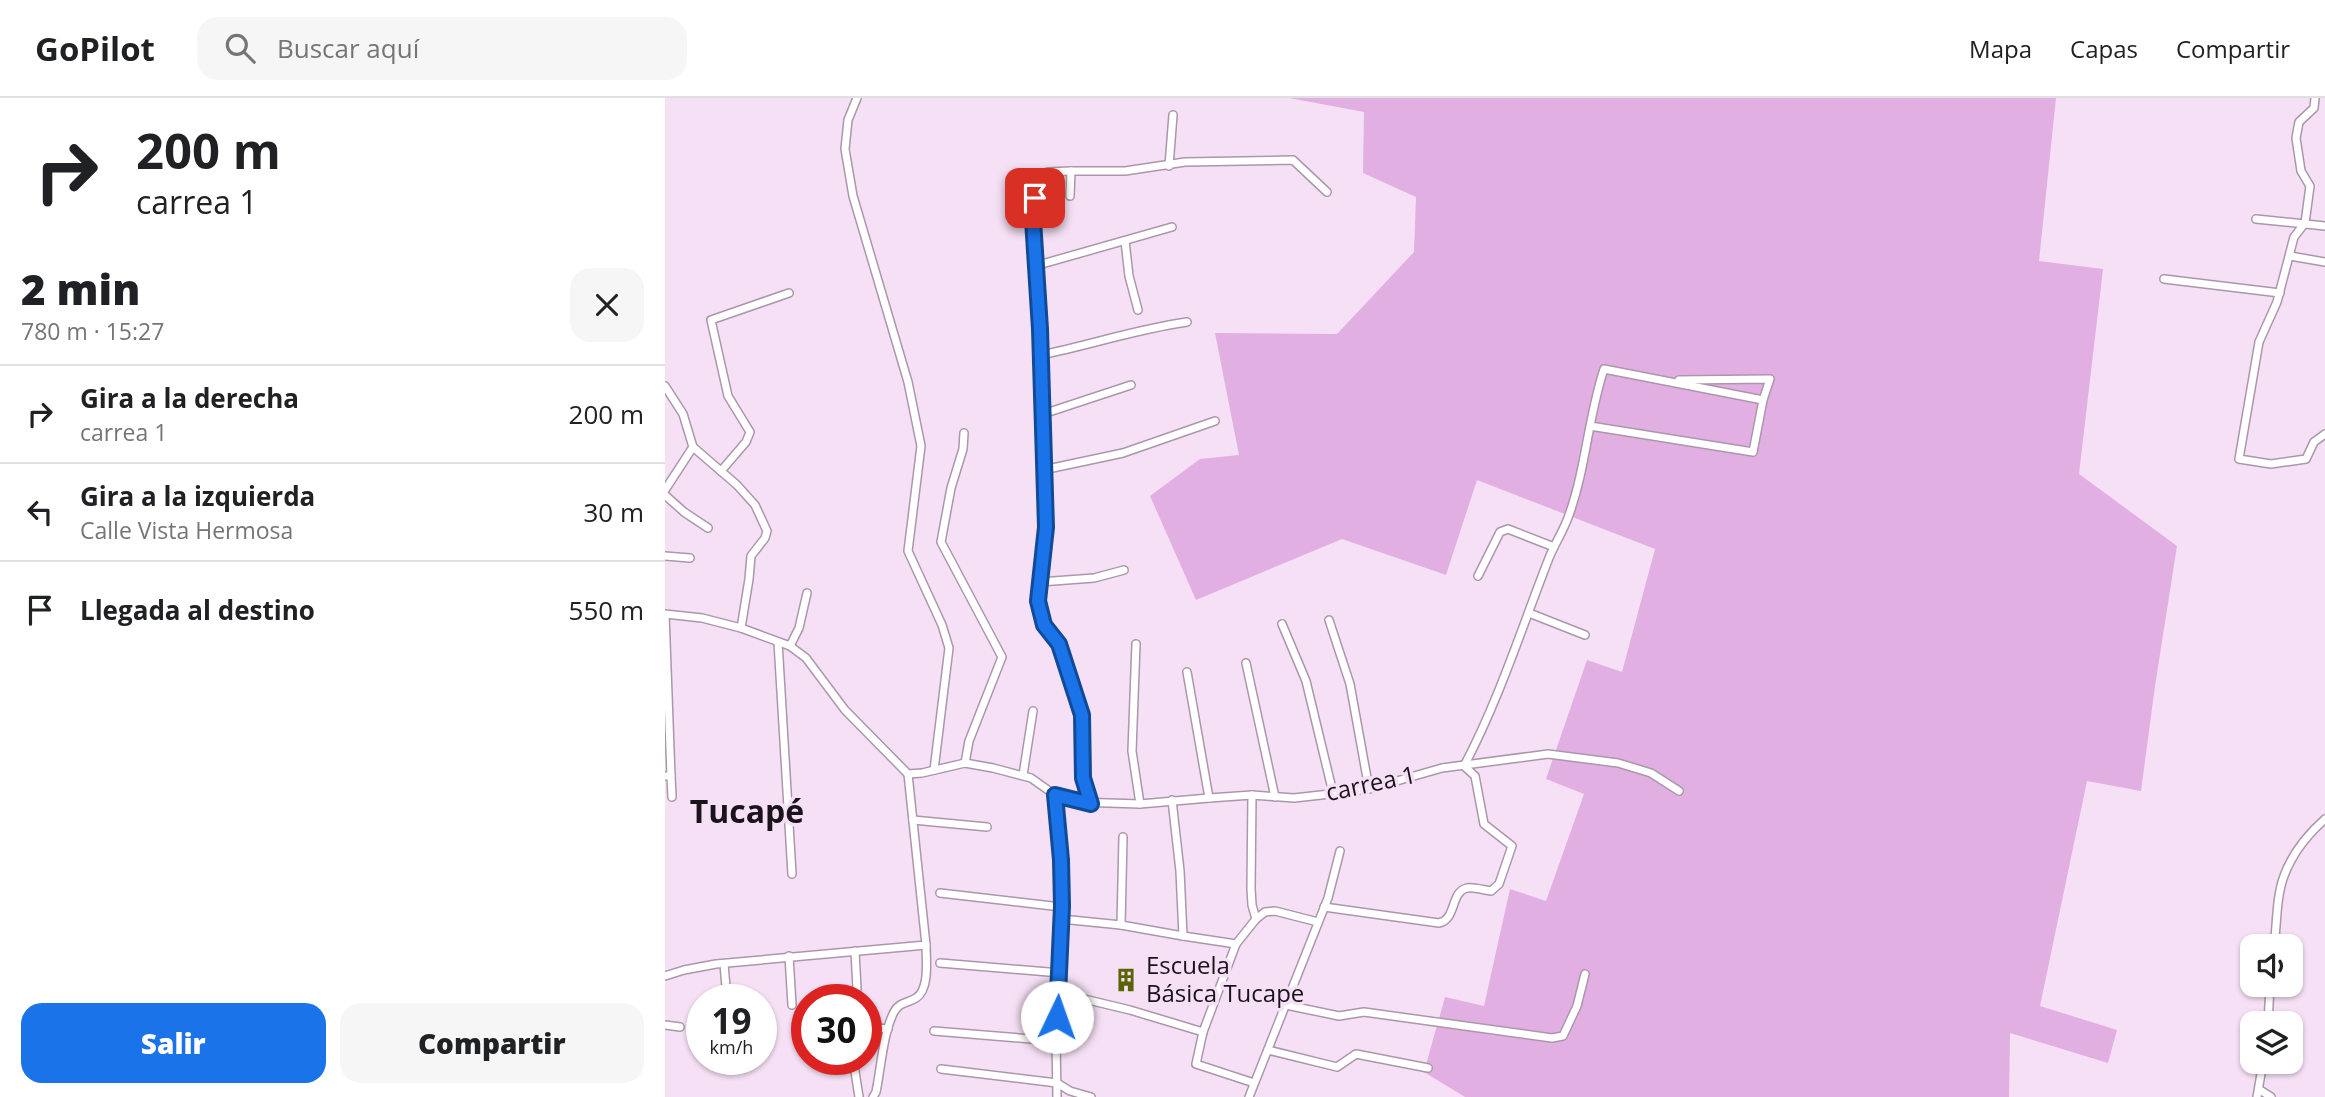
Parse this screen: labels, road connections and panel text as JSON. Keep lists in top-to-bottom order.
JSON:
{
  "streets": {
    "street": ["carrea 1"]
  },
  "districts": ["Tucapé"],
  "places": {
    "building": ["Escuela Básica Tucape"]
  },
  "page": {
    "header": "GoPilot",
    "search": "Buscar aquí",
    "nav": ["Mapa", "Capas", "Compartir"],
    "turn": ["200 m", "carrea 1"],
    "heading": ["2 min", "780 m · 15:27"],
    "list": [
      {
        "name": "Gira a la derecha",
        "note": "carrea 1",
        "value": "200 m"
      },
      {
        "name": "Gira a la izquierda",
        "note": "Calle Vista Hermosa",
        "value": "30 m"
      },
      {
        "name": "Llegada al destino",
        "value": "550 m"
      }
    ],
    "speed": "19 km/h",
    "limit": "30",
    "buttons": ["Salir", "Compartir"]
  }
}
